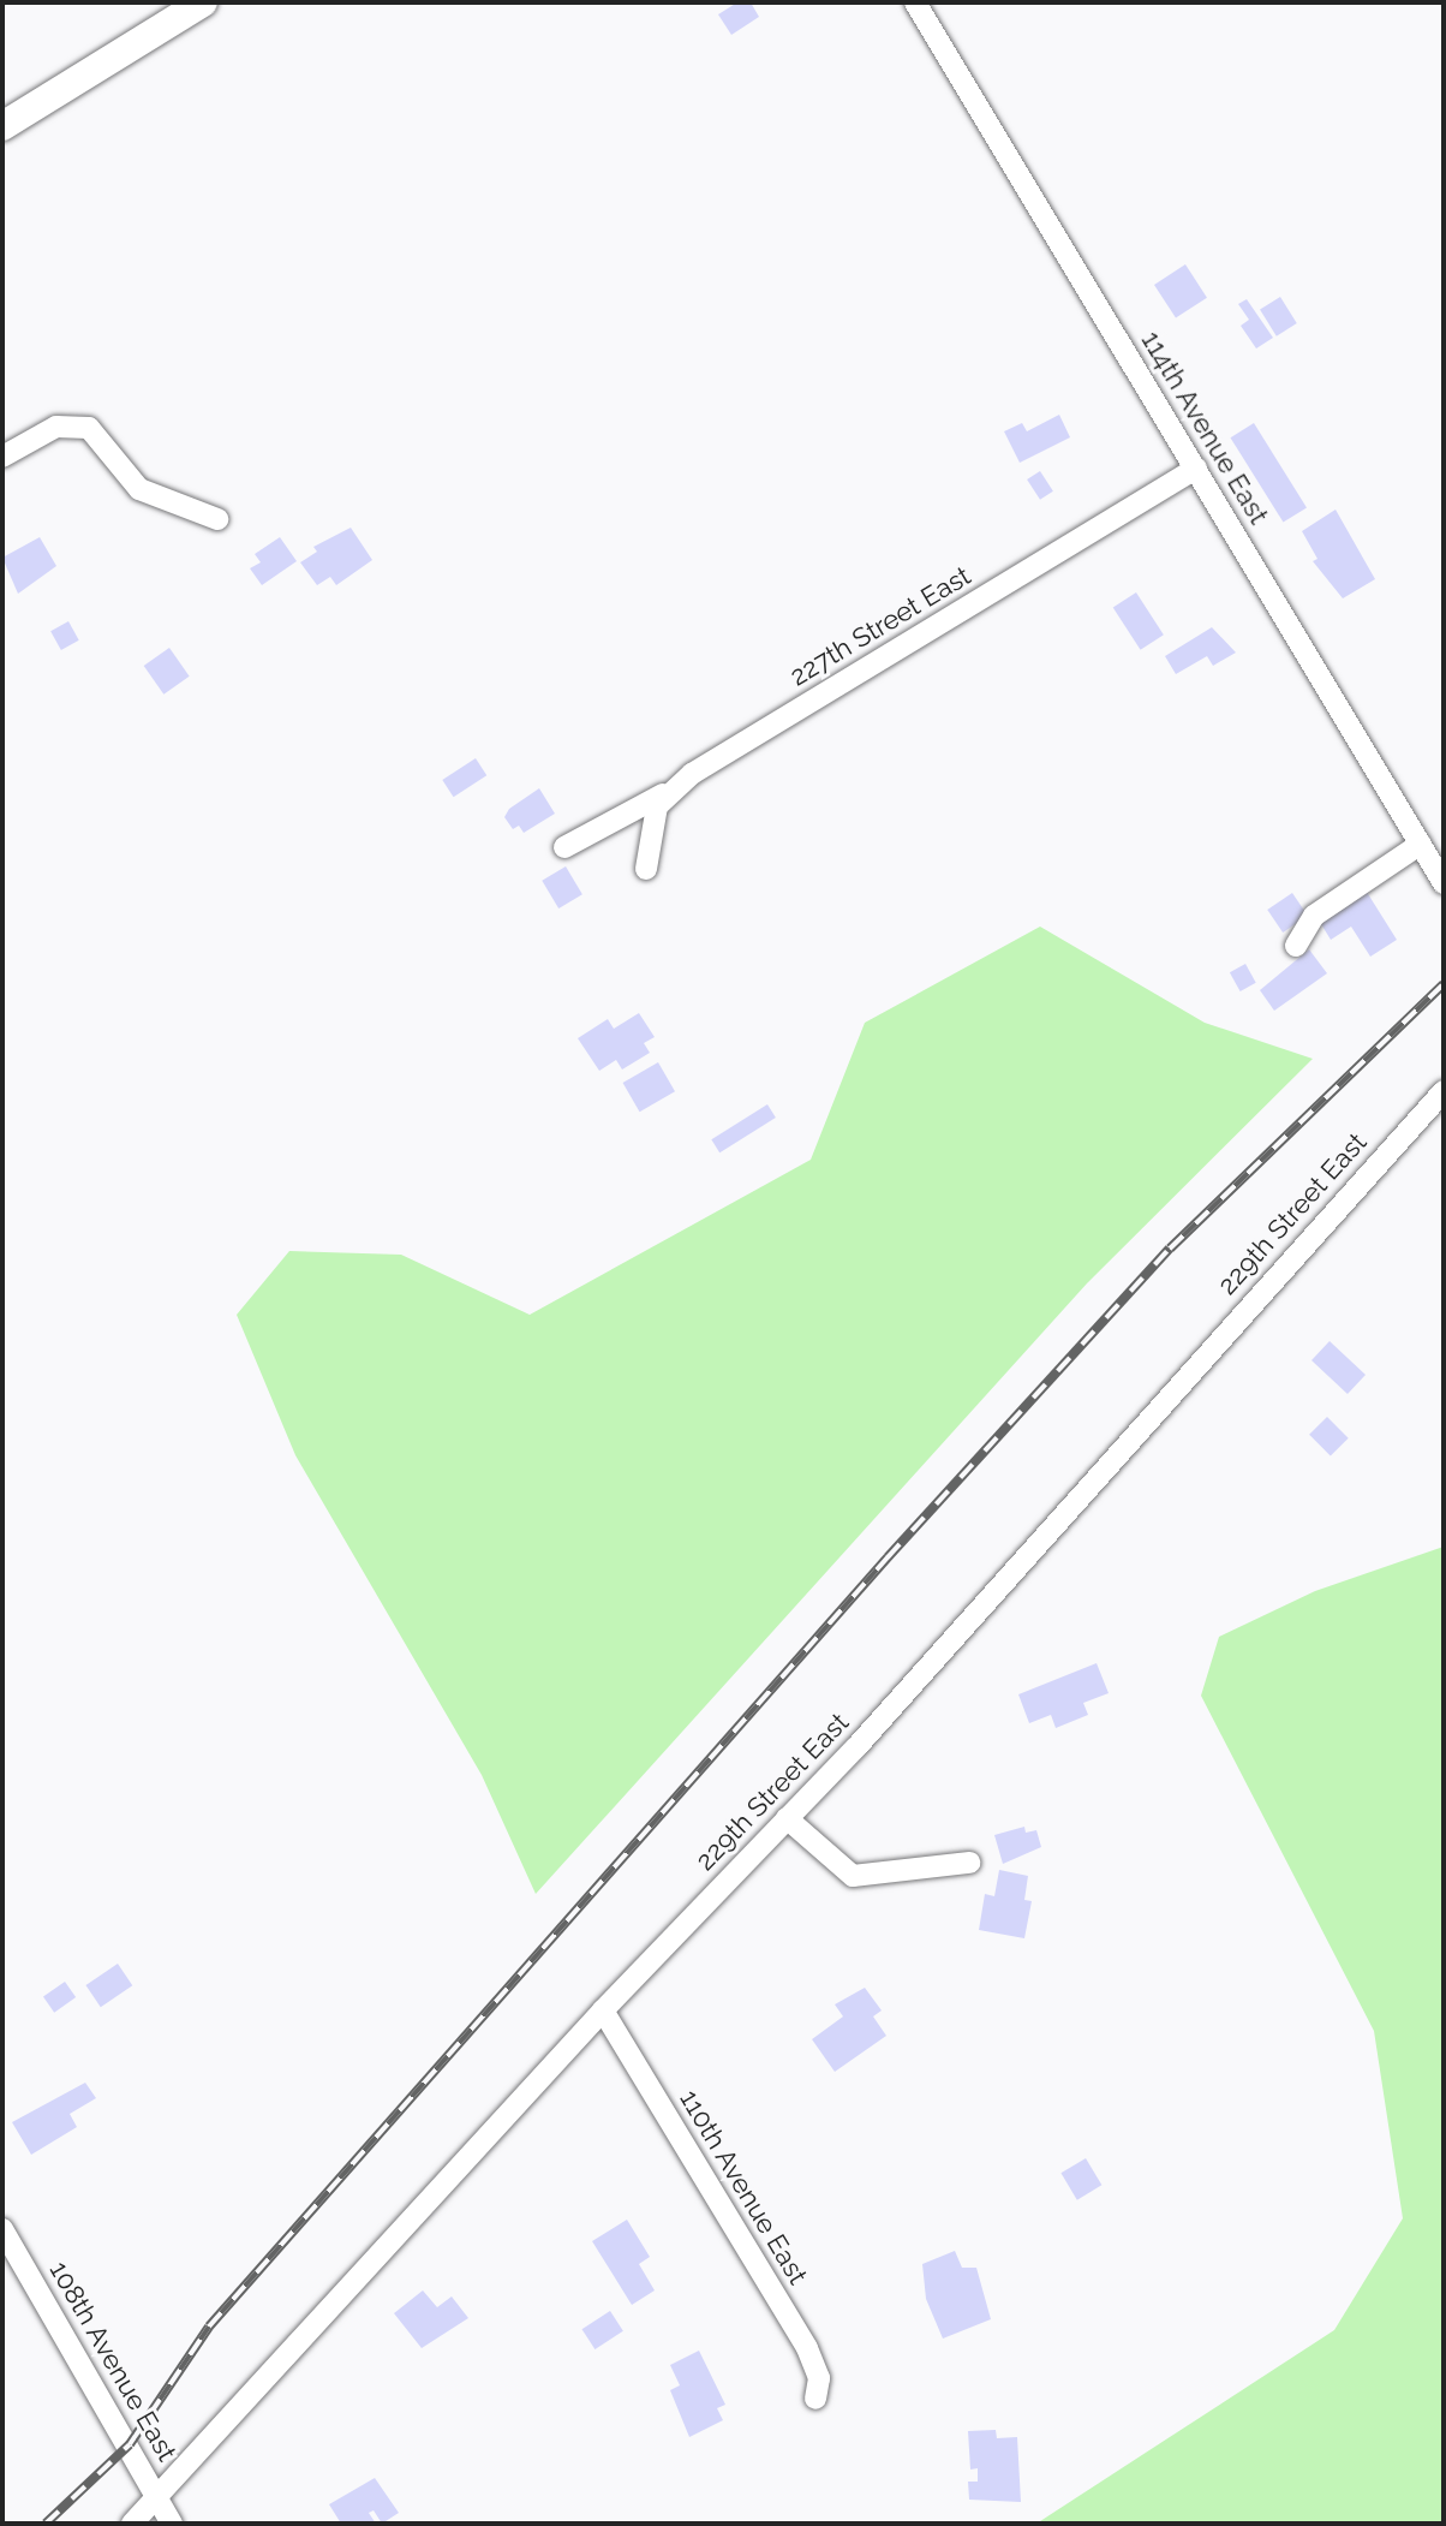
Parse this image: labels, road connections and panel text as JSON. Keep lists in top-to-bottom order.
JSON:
{
  "streets": {
    "street": [
      "114th Avenue East",
      "227th Street East",
      "229th Street East",
      "110th Avenue East",
      "108th Avenue East"
    ]
  },
  "crossings": [
    ["114th Avenue East", "227th Street East"],
    ["229th Street East", "110th Avenue East"],
    ["229th Street East", "108th Avenue East"]
  ]
}
